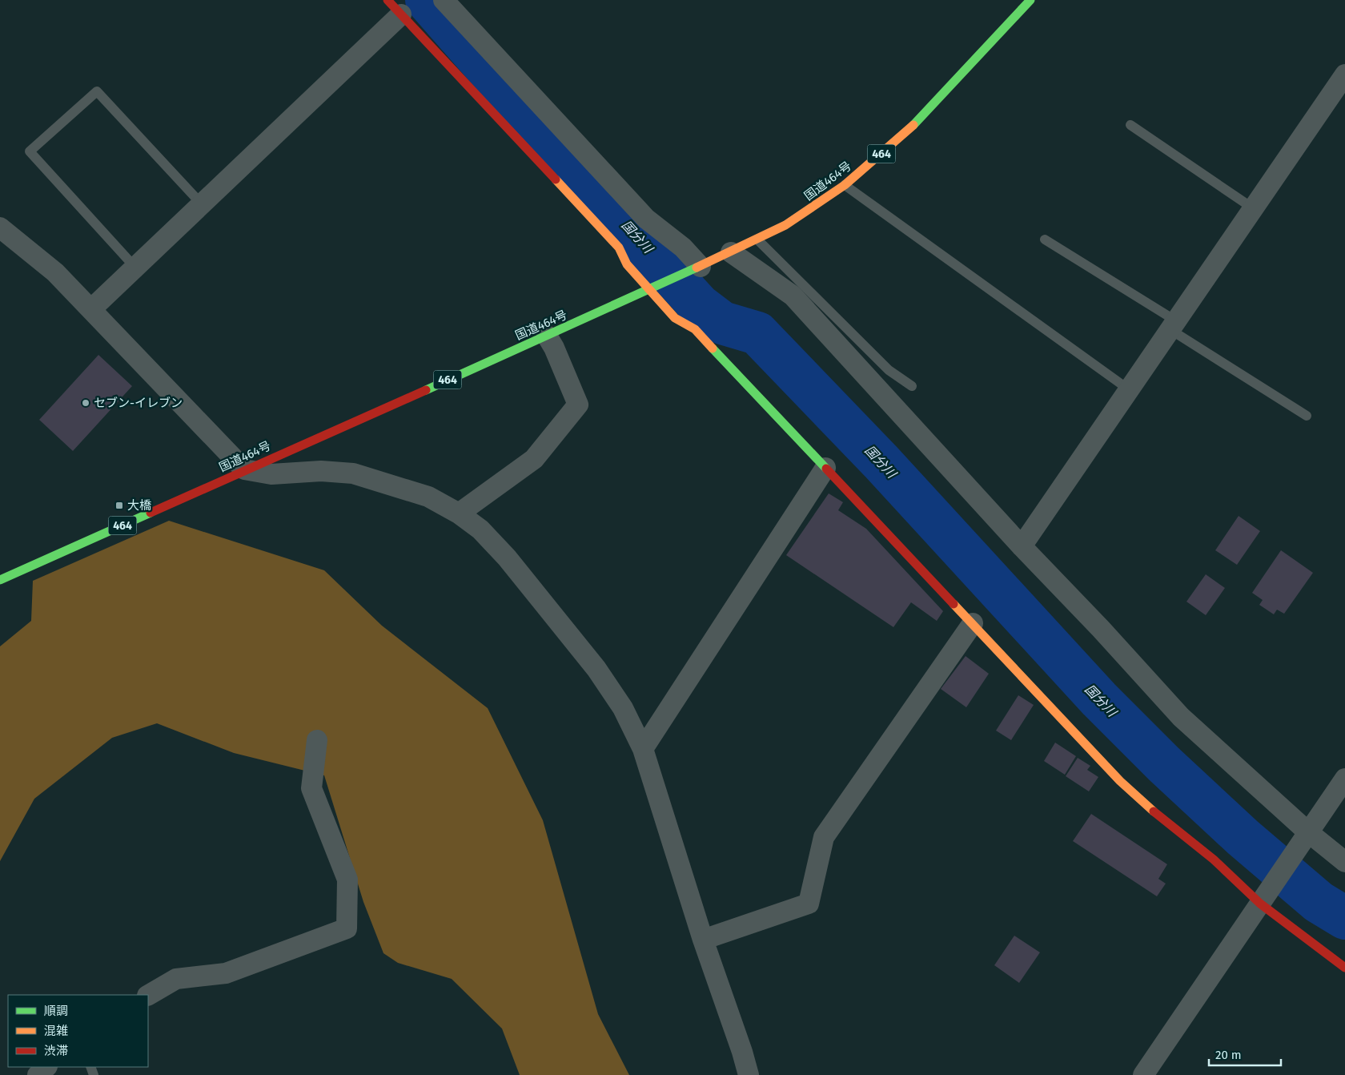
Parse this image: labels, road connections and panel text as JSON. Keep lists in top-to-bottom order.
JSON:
{
  "streets": {
    "main road": ["464", "国道464号"]
  },
  "water": ["国分川"],
  "places": {
    "other": ["セブン-イレブン"],
    "transit": ["大橋"]
  },
  "legend": ["順調", "混雑", "渋滞"],
  "scale_bar": "20 m"
}
